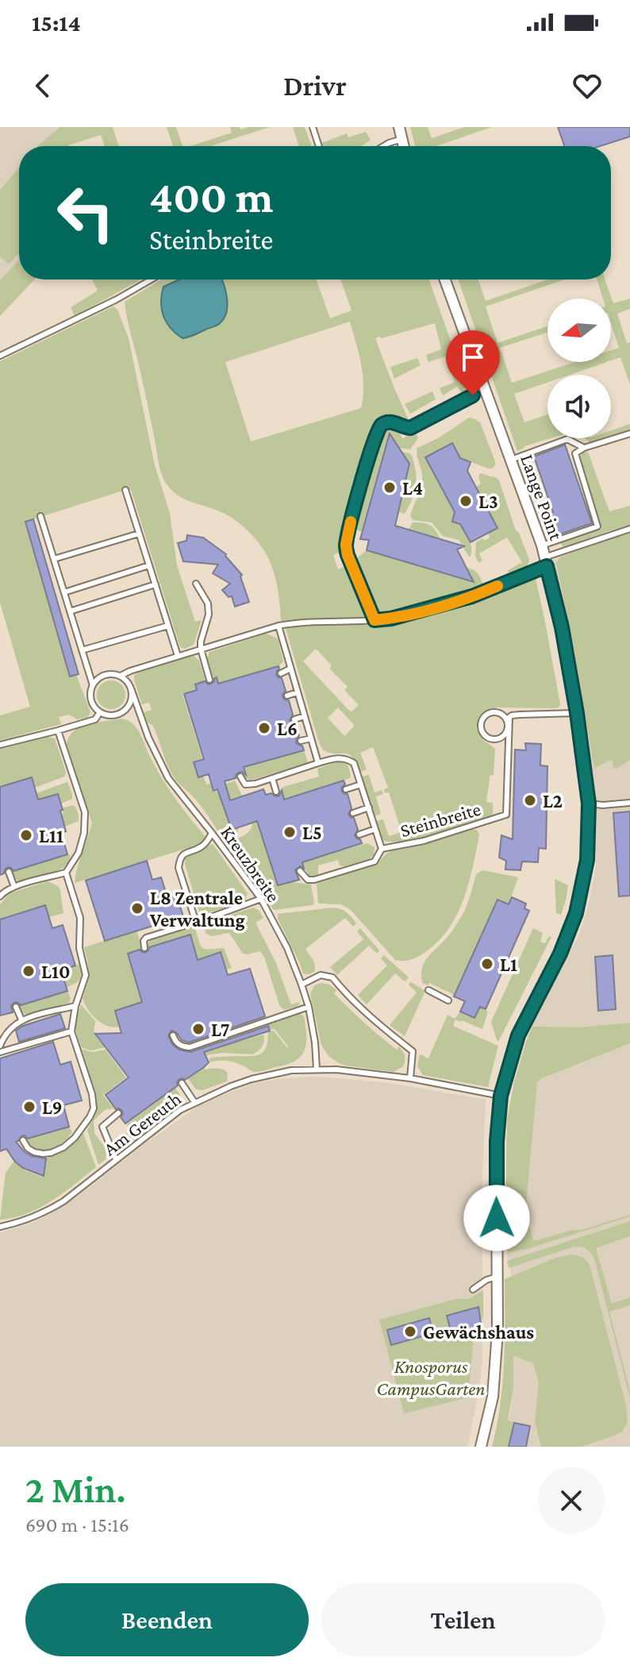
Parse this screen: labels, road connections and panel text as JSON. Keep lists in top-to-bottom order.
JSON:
{
  "streets": {
    "street": ["Lange Point"],
    "lane": ["Steinbreite", "Kreuzbreite", "Am Gereuth"]
  },
  "crossings": [
    ["Lange Point", "Am Gereuth"],
    ["Kreuzbreite", "Am Gereuth"]
  ],
  "parks": ["Knosporus CampusGarten"],
  "places": [
    "L4",
    "L3",
    "L6",
    "L2",
    "L5",
    "L11",
    "L8 Zentrale Verwaltung",
    "L1",
    "L10",
    "L7",
    "L9",
    "Gewächshaus"
  ],
  "north": "left",
  "page": {
    "status": "15:14",
    "header": "Drivr",
    "turn": ["400 m", "Steinbreite"],
    "heading": ["2 Min.", "690 m · 15:16"],
    "buttons": ["Beenden", "Teilen"]
  }
}
